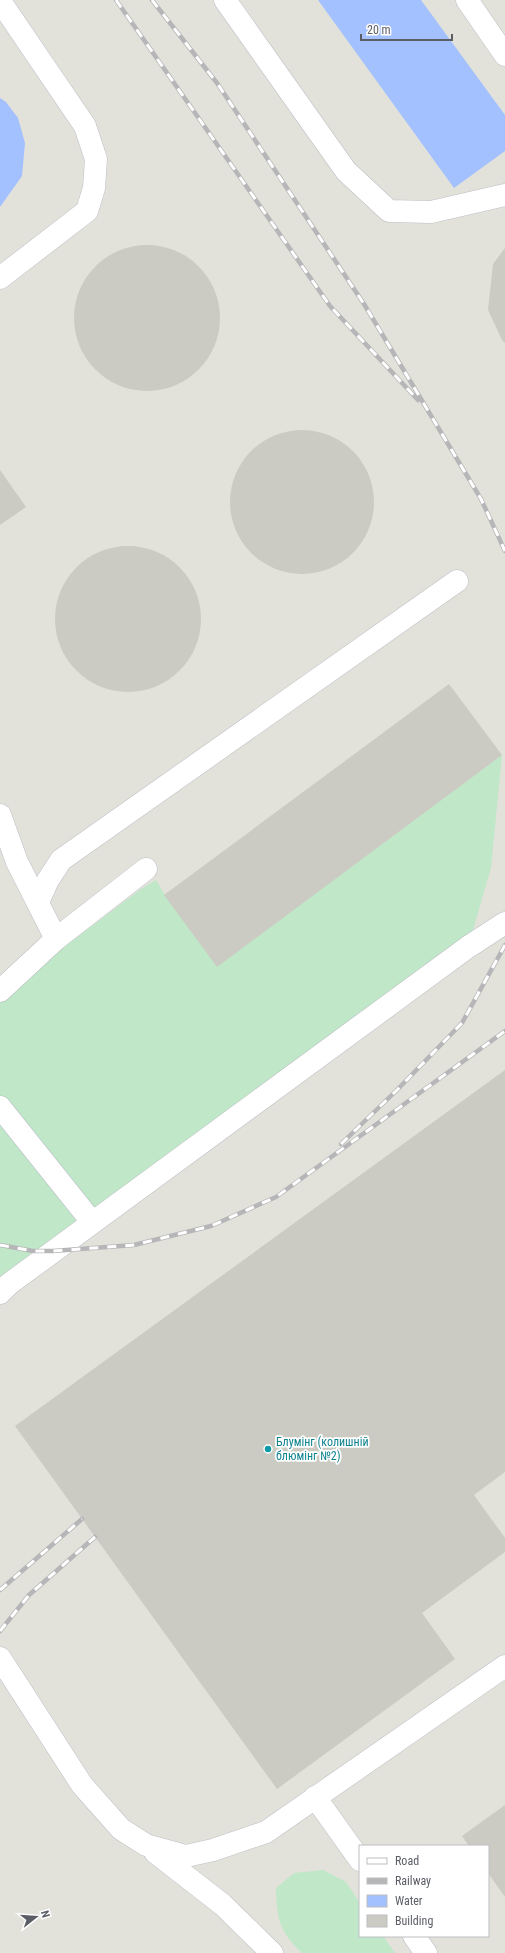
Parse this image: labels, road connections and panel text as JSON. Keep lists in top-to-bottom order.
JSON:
{
  "places": ["Блумінг (колишній блюмінг №2)"],
  "legend": [
    "Road",
    "Railway",
    "Water",
    "Building"
  ],
  "scale_bar": "20 m",
  "north": "right"
}
